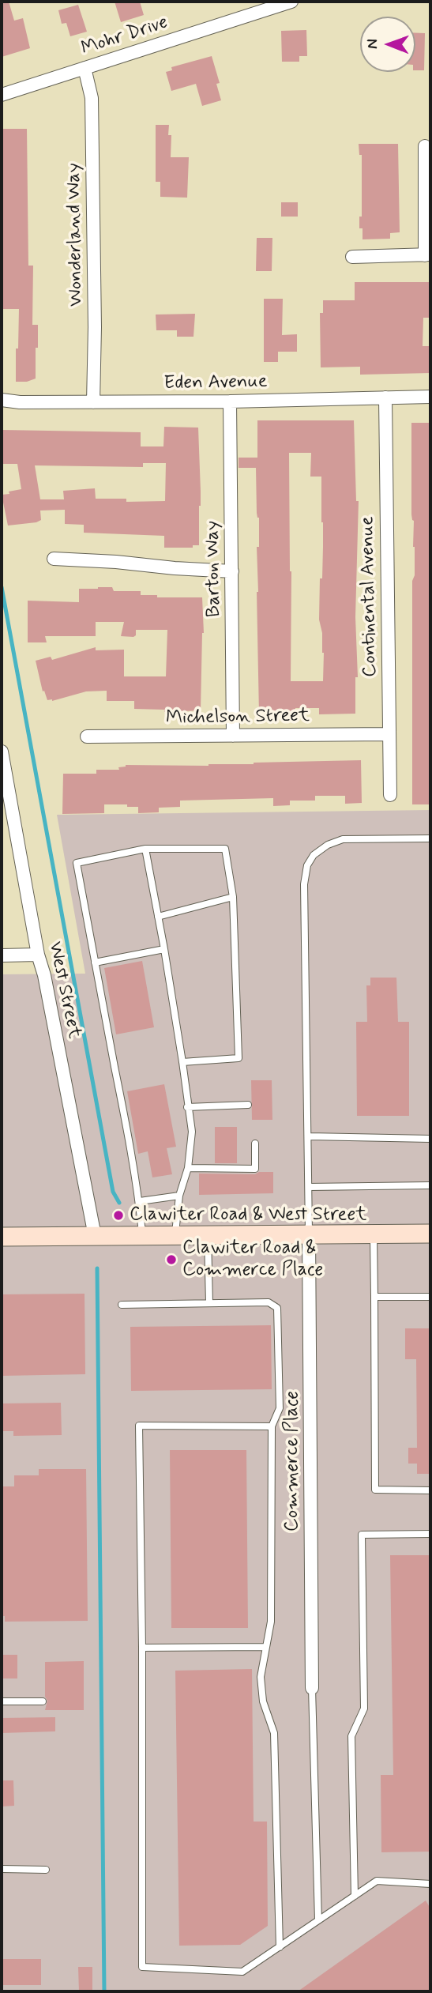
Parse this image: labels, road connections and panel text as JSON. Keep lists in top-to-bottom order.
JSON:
{
  "streets": {
    "street": [
      "Mohr Drive",
      "Wonderland Way",
      "Eden Avenue",
      "Barton Way",
      "Continental Avenue",
      "Michelson Street",
      "West Street",
      "Commerce Place"
    ]
  },
  "crossings": [
    ["Mohr Drive", "Wonderland Way"],
    ["Wonderland Way", "Eden Avenue"],
    ["Eden Avenue", "Barton Way"],
    ["Eden Avenue", "Continental Avenue"],
    ["Barton Way", "Michelson Street"],
    ["Continental Avenue", "Michelson Street"]
  ],
  "places": ["Clawiter Road & West Street", "Clawiter Road & Commerce Place"],
  "north": "left"
}
